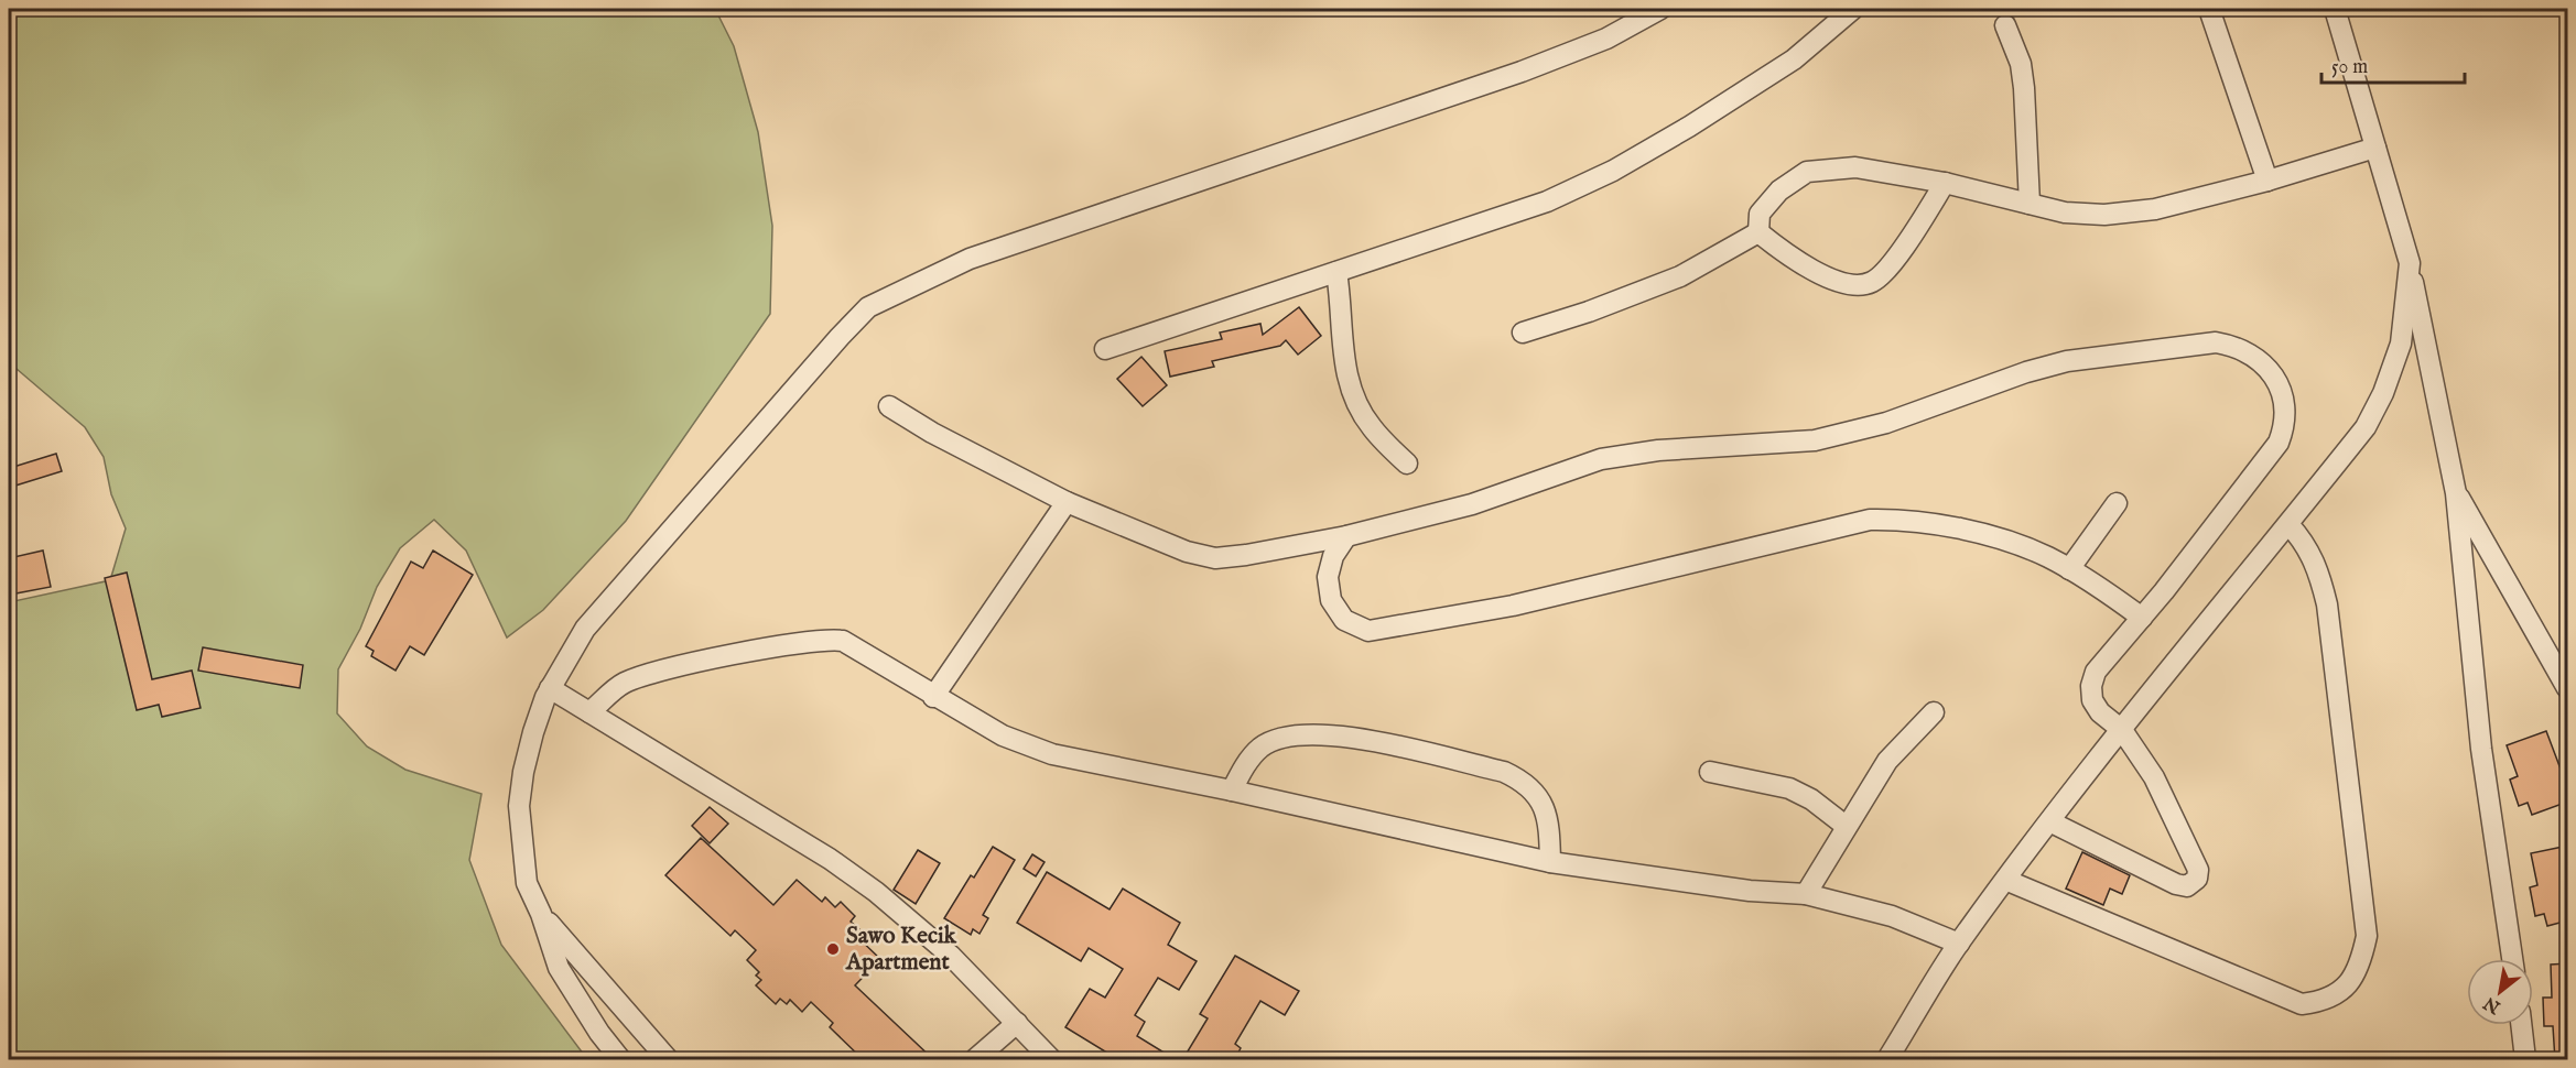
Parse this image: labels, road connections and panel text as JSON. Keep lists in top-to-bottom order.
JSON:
{
  "places": ["Sawo Kecik Apartment"],
  "scale_bar": "50 m",
  "north": "bottom left"
}
